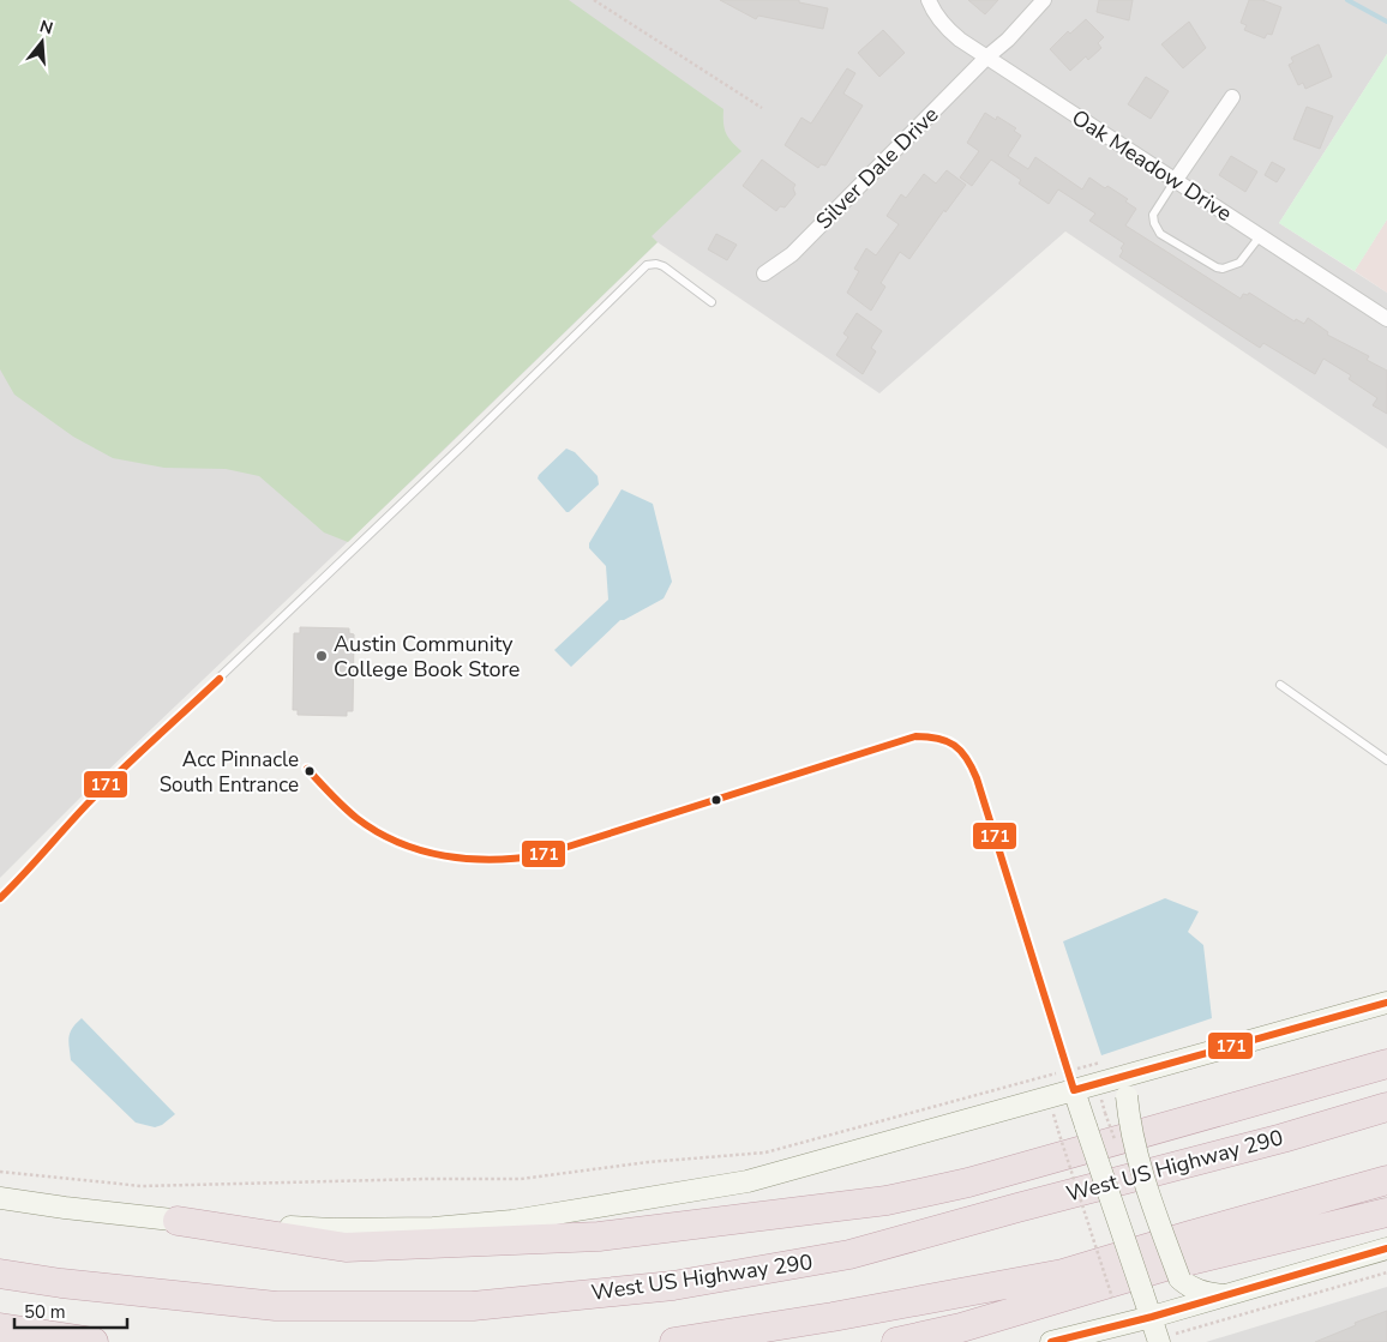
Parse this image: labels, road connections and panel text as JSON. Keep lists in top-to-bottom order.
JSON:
{
  "streets": {
    "highway": ["West US Highway 290"],
    "street": ["Oak Meadow Drive", "Silver Dale Drive"]
  },
  "crossings": [
    ["Oak Meadow Drive", "Silver Dale Drive"]
  ],
  "places": ["Austin Community College Book Store", "Acc Pinnacle South Entrance"],
  "lines": ["transit line 171"],
  "scale_bar": "50 m",
  "north": "top"
}
